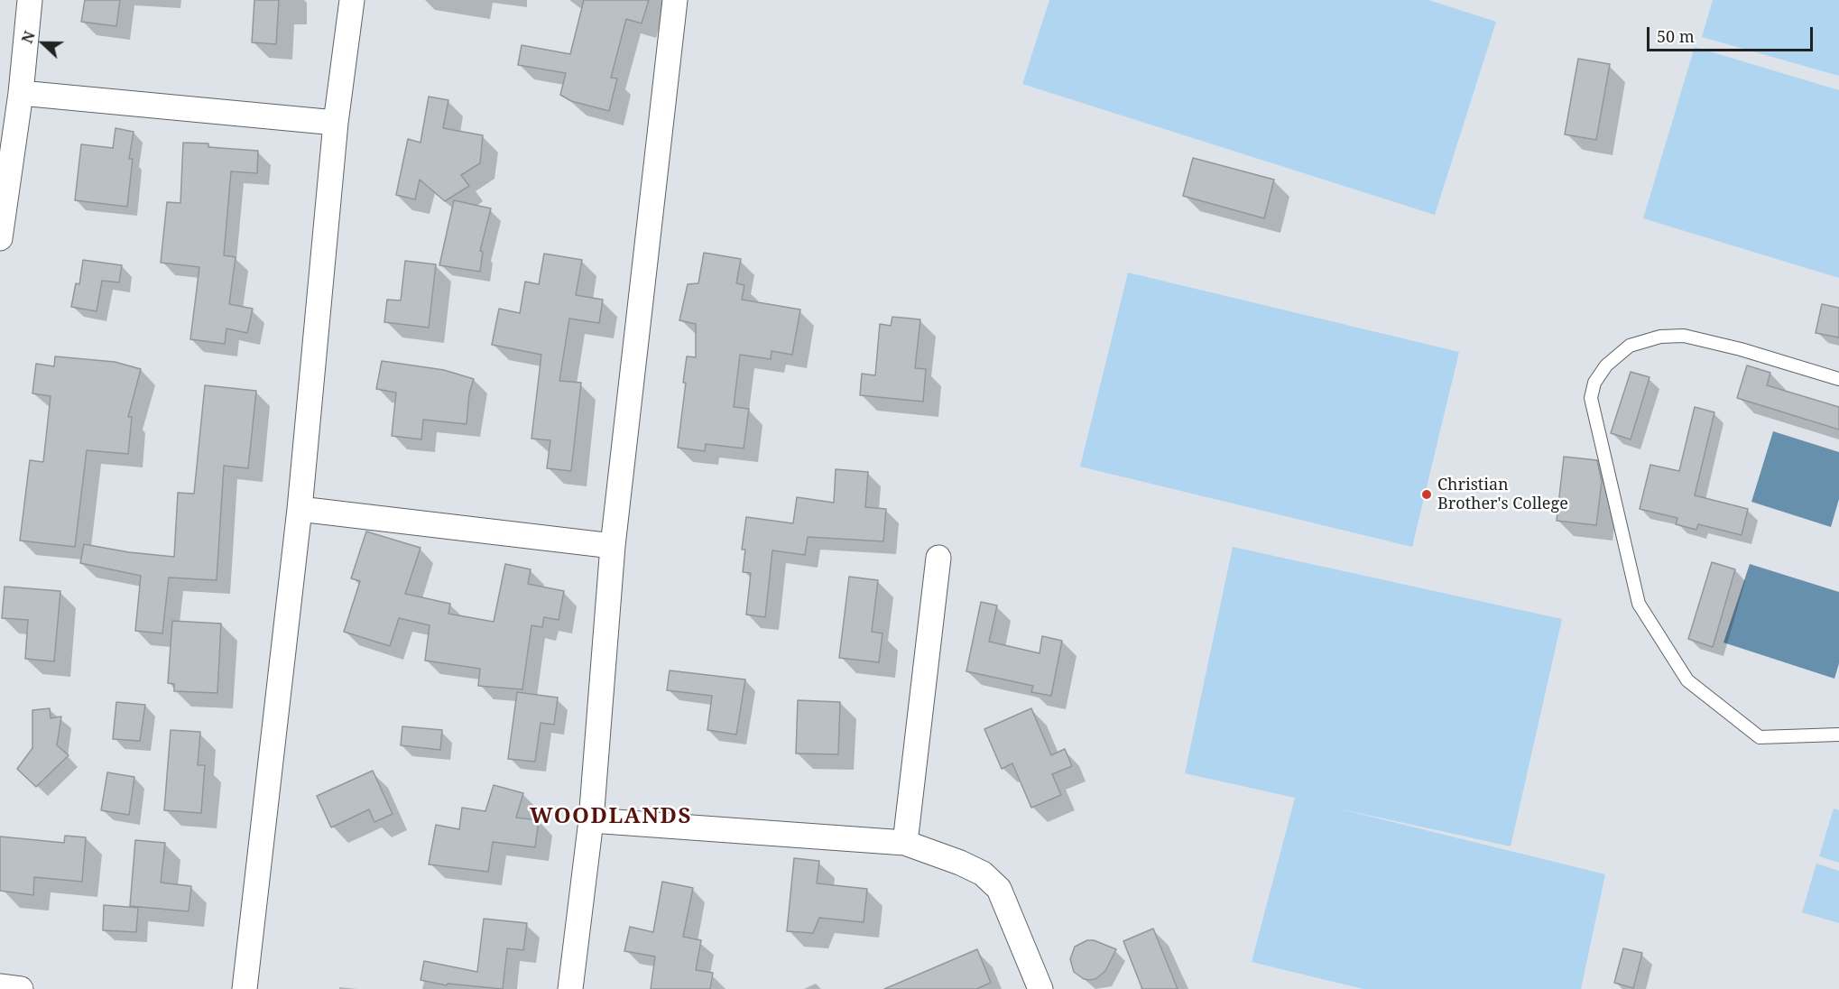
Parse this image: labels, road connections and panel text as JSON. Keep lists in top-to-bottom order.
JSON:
{
  "districts": ["WOODLANDS"],
  "places": ["Christian Brother's College"],
  "scale_bar": "50 m",
  "north": "left"
}
